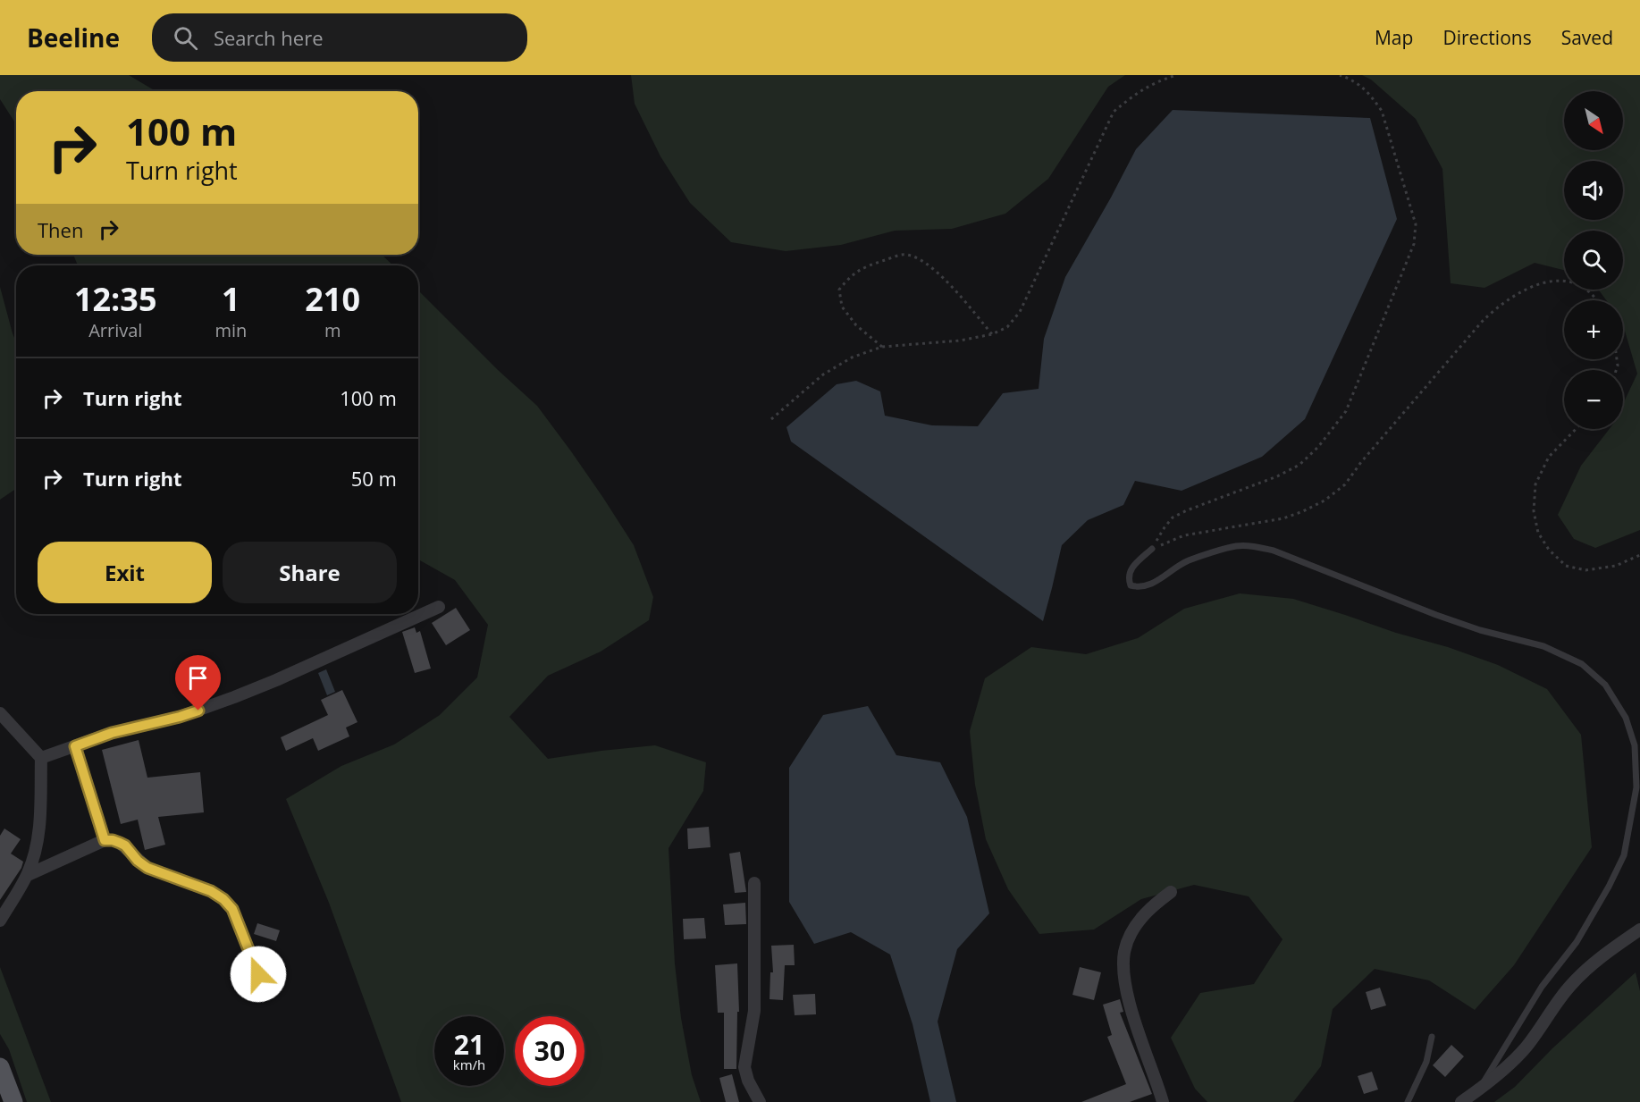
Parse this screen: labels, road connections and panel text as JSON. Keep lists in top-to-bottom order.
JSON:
{
  "north": "bottom right",
  "page": {
    "header": "Beeline",
    "search": "Search here",
    "nav": ["Map", "Directions", "Saved"],
    "map_buttons": ["+", "−"],
    "turn": ["100 m", "Turn right"],
    "then": "Then",
    "eta": [
      "12:35",
      "Arrival",
      "1",
      "min",
      "210",
      "m"
    ],
    "list": [
      {
        "name": "Turn right",
        "value": "100 m"
      },
      {
        "name": "Turn right",
        "value": "50 m"
      }
    ],
    "buttons": ["Exit", "Share"],
    "speed": "21 km/h",
    "limit": "30"
  }
}
